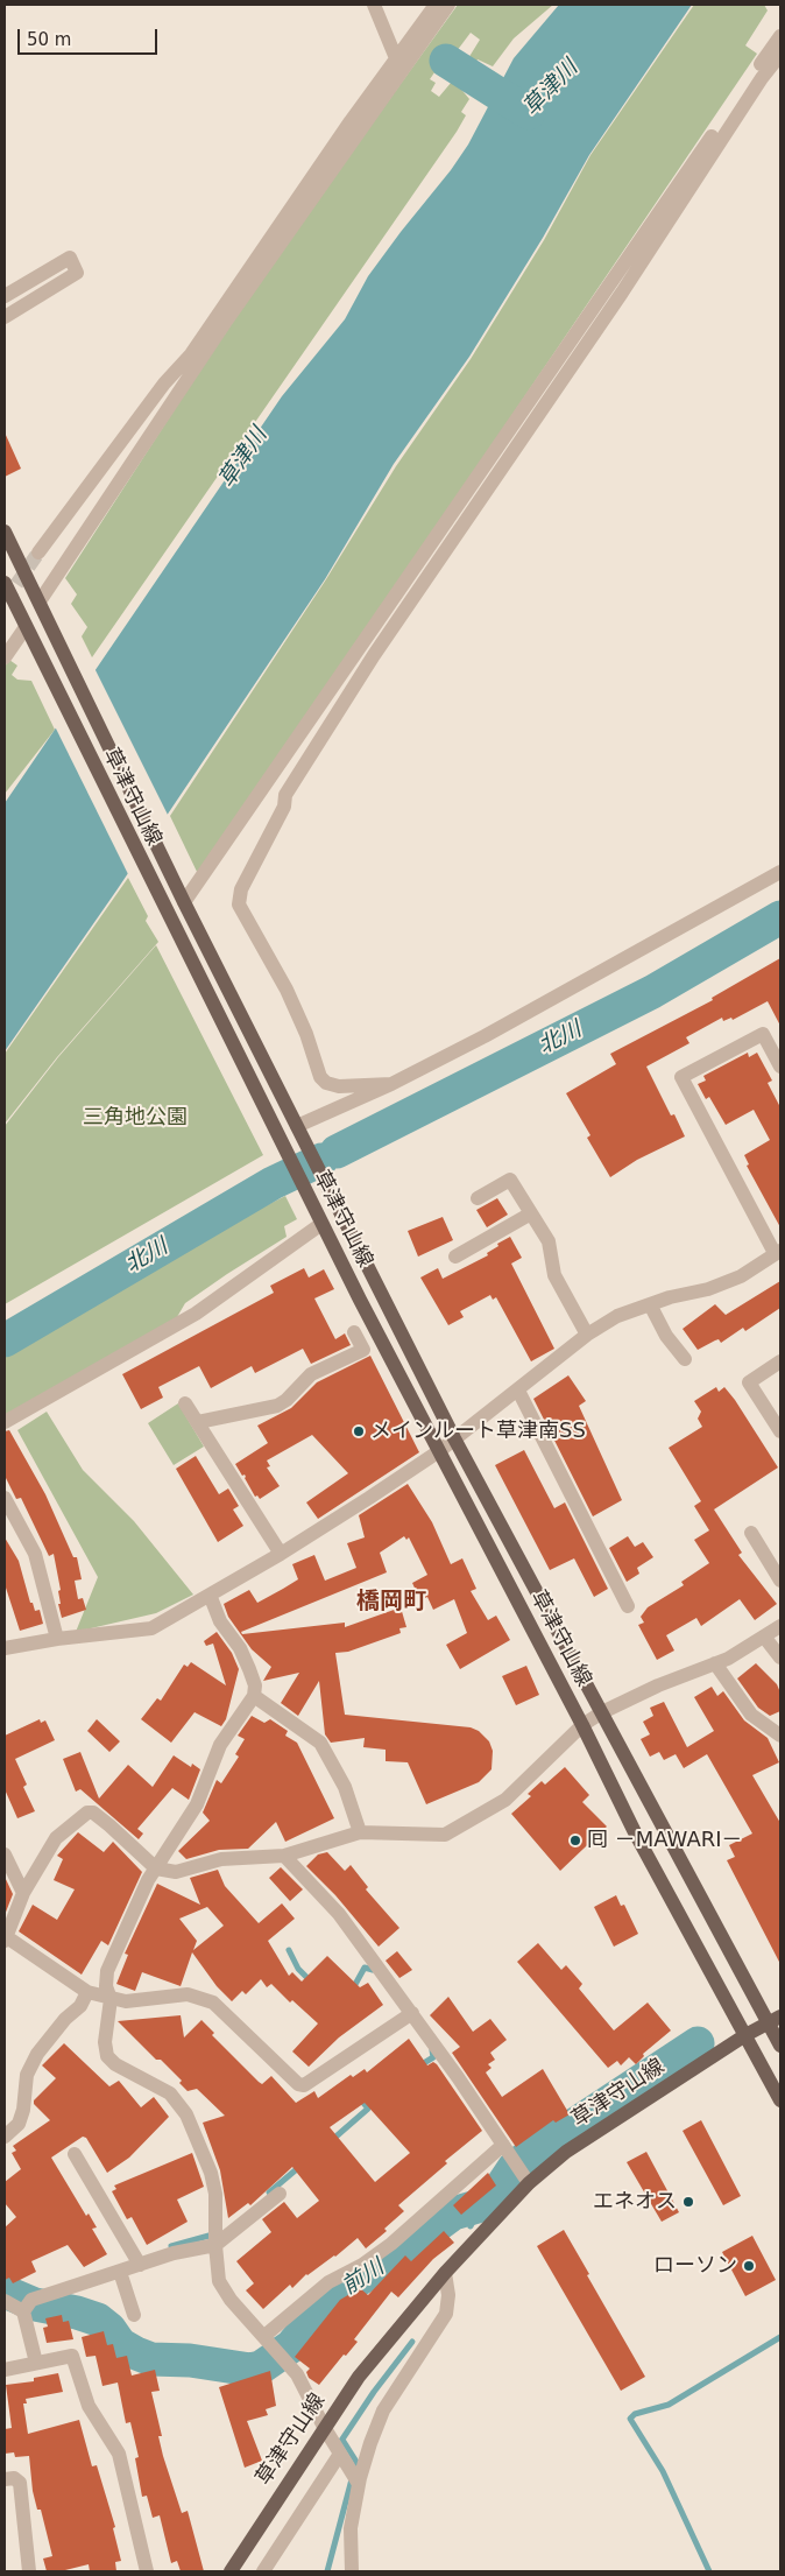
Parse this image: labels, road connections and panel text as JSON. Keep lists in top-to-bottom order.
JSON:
{
  "streets": {
    "main road": ["草津守山線"]
  },
  "districts": ["橋岡町"],
  "water": ["草津川", "北川", "前川"],
  "parks": ["三角地公園"],
  "places": [
    "メインルート草津南SS",
    "囘 －MAWARI－",
    "エネオス",
    "ローソン"
  ],
  "scale_bar": "50 m"
}
